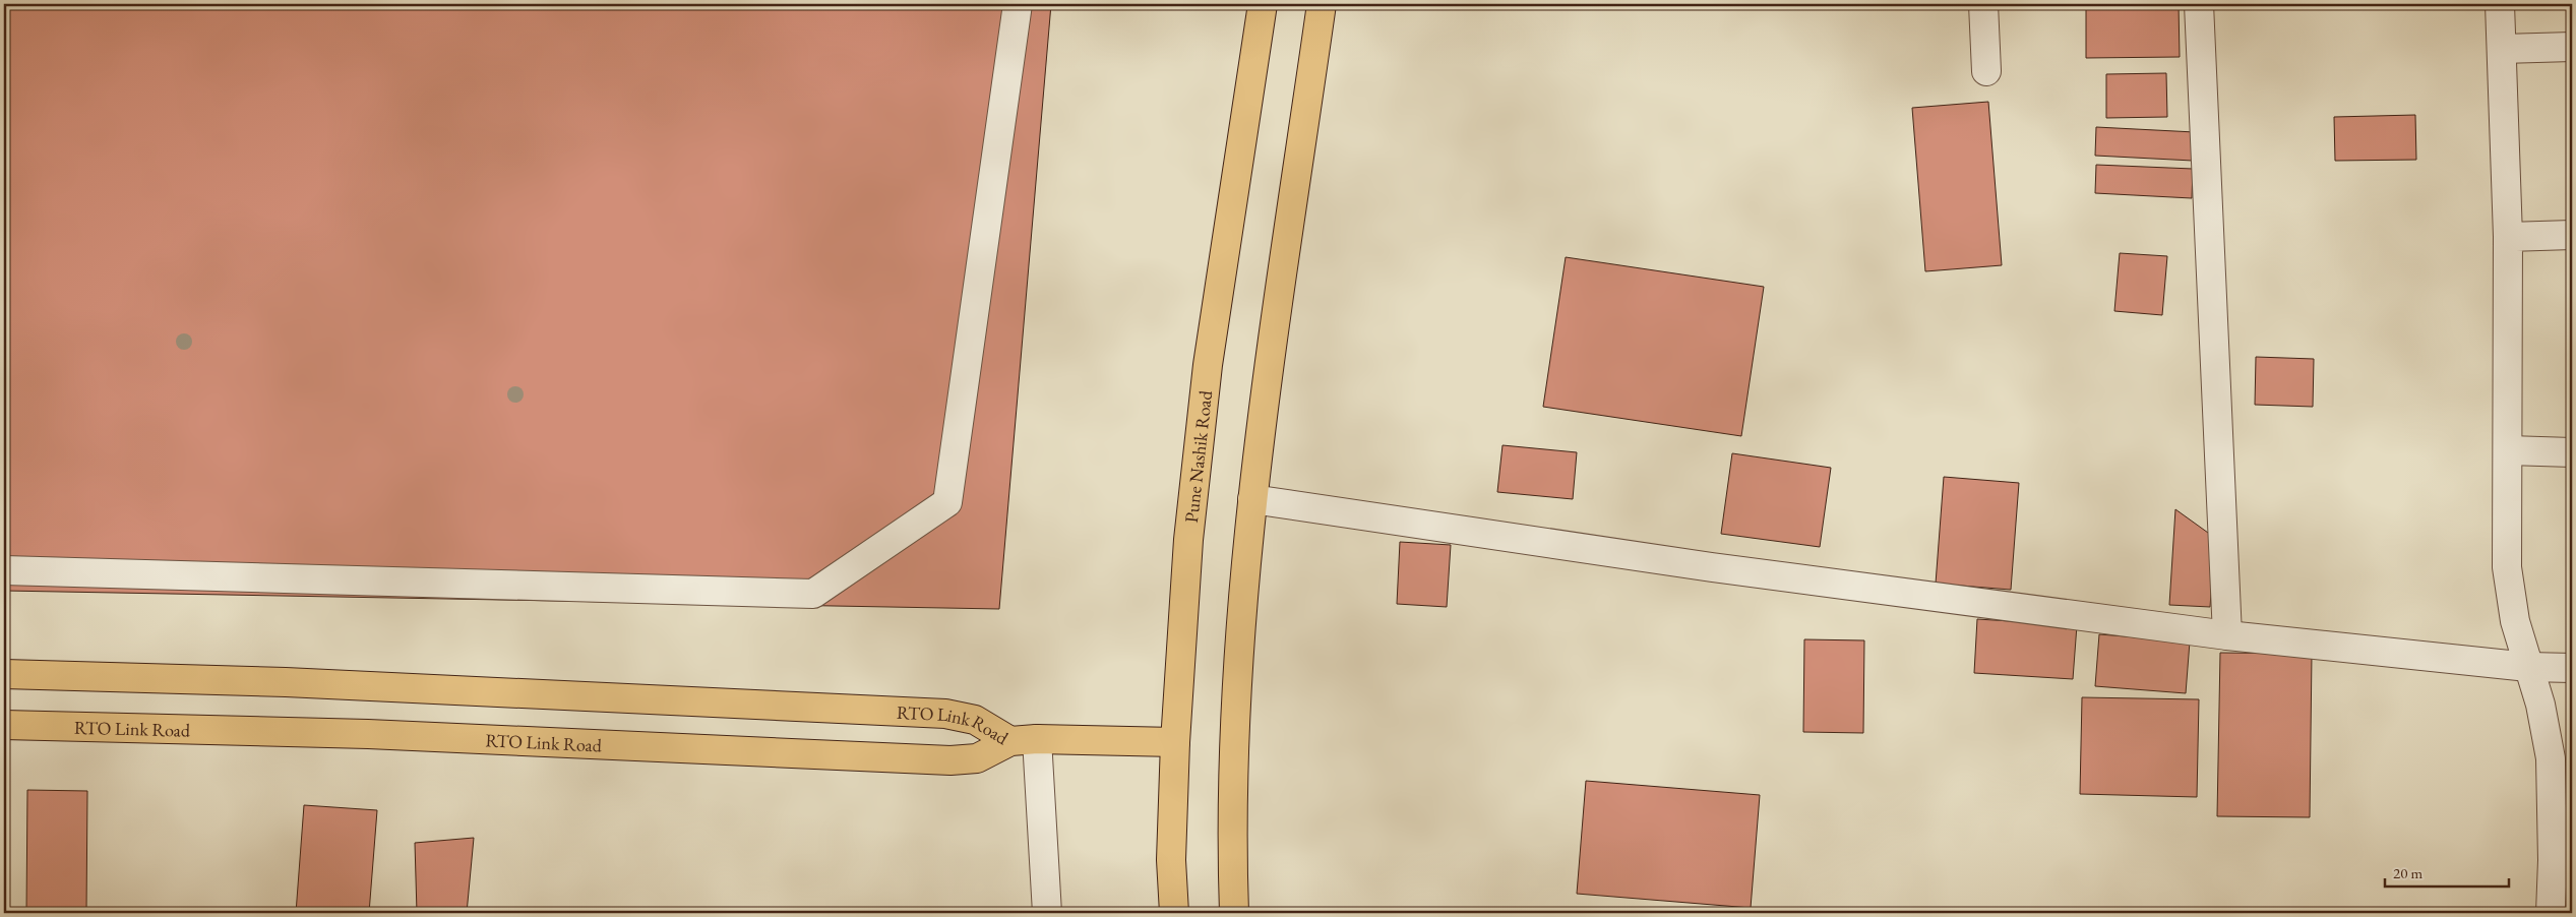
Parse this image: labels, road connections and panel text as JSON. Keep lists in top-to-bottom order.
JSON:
{
  "streets": {
    "main road": ["Pune Nashik Road", "RTO Link Road"]
  },
  "scale_bar": "20 m"
}
